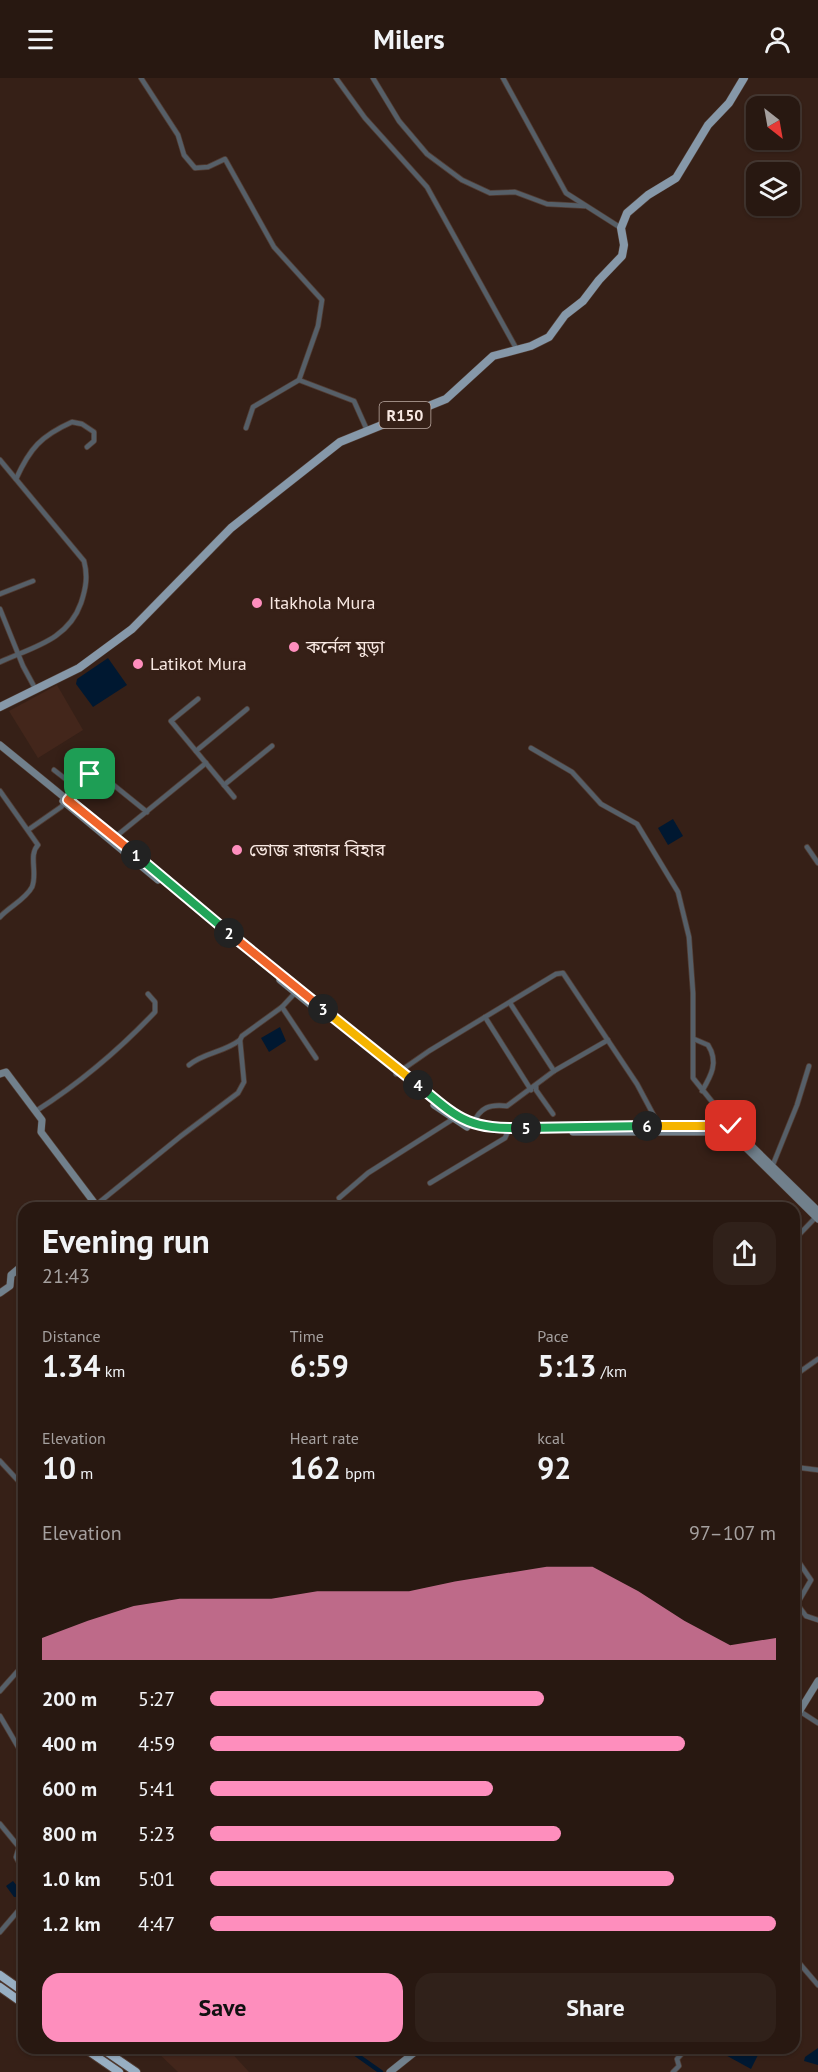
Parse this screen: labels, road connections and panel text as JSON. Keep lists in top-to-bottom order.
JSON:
{
  "streets": {
    "main road": ["R150"]
  },
  "places": [
    "Itakhola Mura",
    "কর্নেল মুড়া",
    "Latikot Mura",
    "ভোজ রাজার বিহার"
  ],
  "north": "bottom right",
  "page": {
    "header": "Milers",
    "pins": [
      "1",
      "2",
      "3",
      "4",
      "6",
      "5"
    ],
    "heading": ["Evening run", "21:43"],
    "stats": [
      ["Distance", "1.34 km"],
      ["Time", "6:59"],
      ["Pace", "5:13 /km"],
      ["Elevation", "10 m"],
      ["Heart rate", "162 bpm"],
      ["kcal", "92"]
    ],
    "chart": ["Elevation", "97–107 m"],
    "list": [
      {
        "name": "200 m",
        "note": "5:27"
      },
      {
        "name": "400 m",
        "note": "4:59"
      },
      {
        "name": "600 m",
        "note": "5:41"
      },
      {
        "name": "800 m",
        "note": "5:23"
      },
      {
        "name": "1.0 km",
        "note": "5:01"
      },
      {
        "name": "1.2 km",
        "note": "4:47"
      }
    ],
    "buttons": ["Save", "Share"]
  }
}
